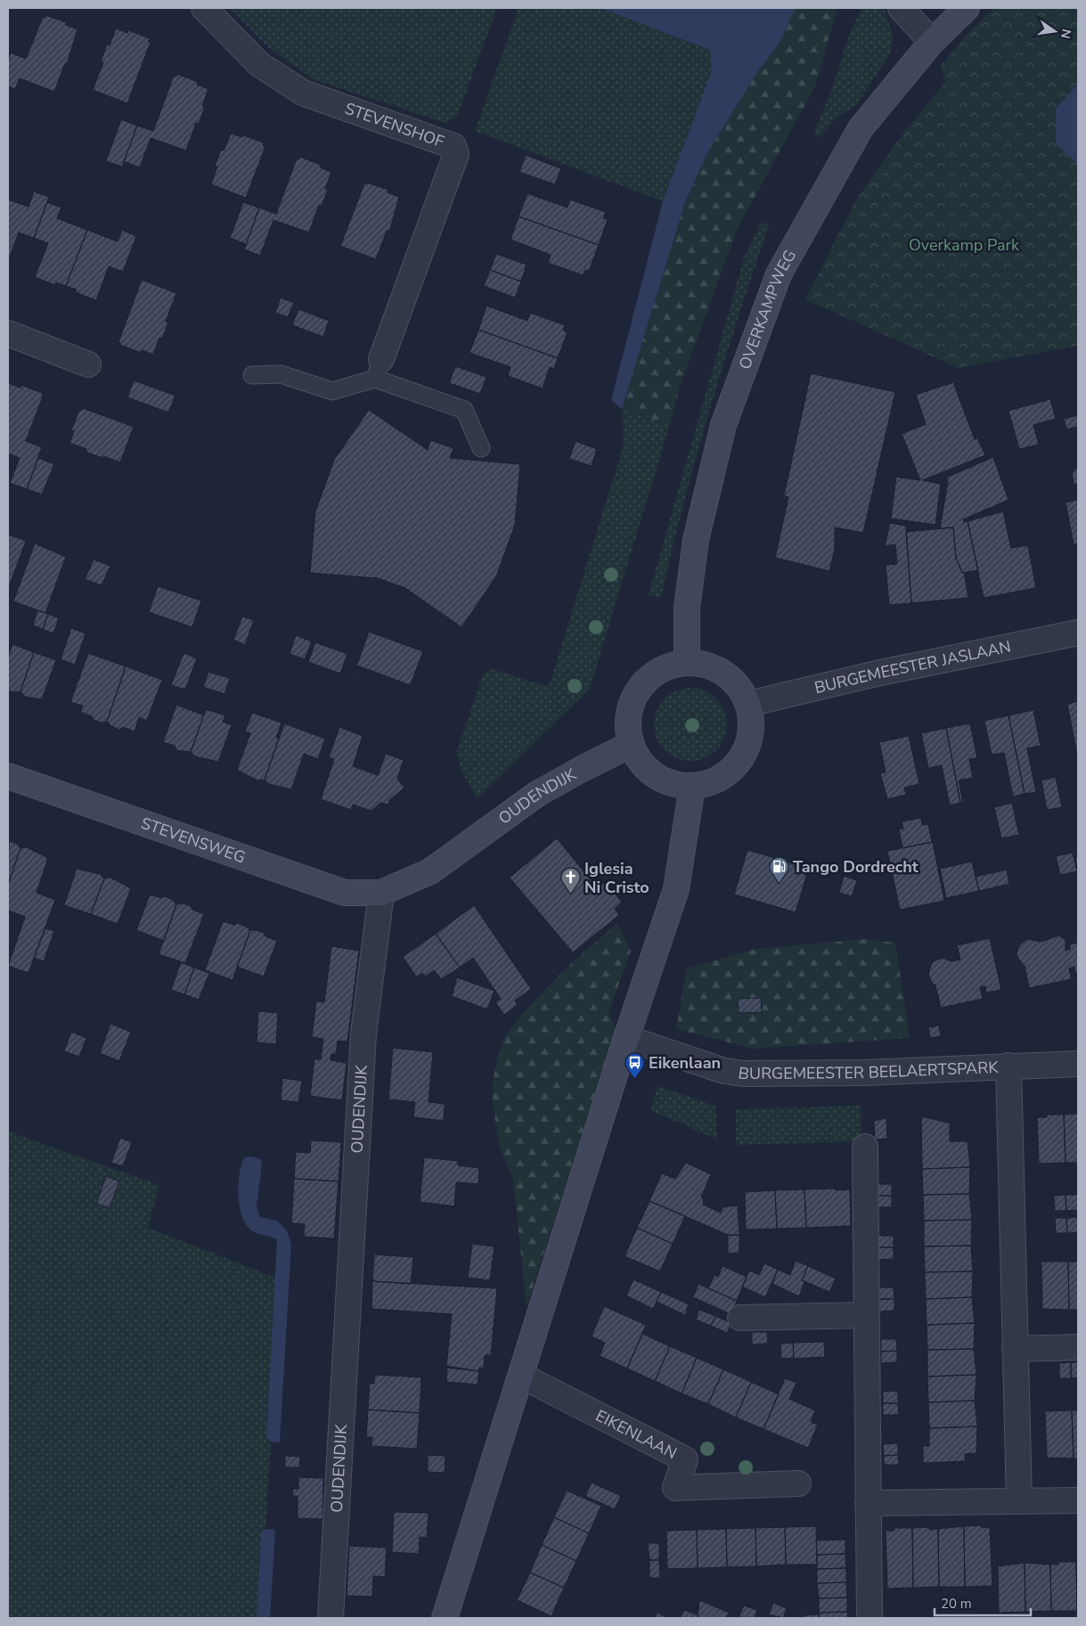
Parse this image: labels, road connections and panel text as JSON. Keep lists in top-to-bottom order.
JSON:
{
  "streets": {
    "street": [
      "STEVENSHOF",
      "OVERKAMPWEG",
      "BURGEMEESTER JASLAAN",
      "OUDENDIJK",
      "STEVENSWEG",
      "BURGEMEESTER BEELAERTSPARK",
      "EIKENLAAN"
    ]
  },
  "crossings": [
    ["OVERKAMPWEG", "BURGEMEESTER JASLAAN"],
    ["OVERKAMPWEG", "OUDENDIJK"],
    ["BURGEMEESTER JASLAAN", "OUDENDIJK"],
    ["OUDENDIJK", "STEVENSWEG"]
  ],
  "parks": ["Overkamp Park"],
  "places": {
    "fuel station": ["Tango Dordrecht"],
    "church": ["Iglesia Ni Cristo"],
    "bus stop": ["Eikenlaan"]
  },
  "scale_bar": "20 m",
  "north": "right"
}
